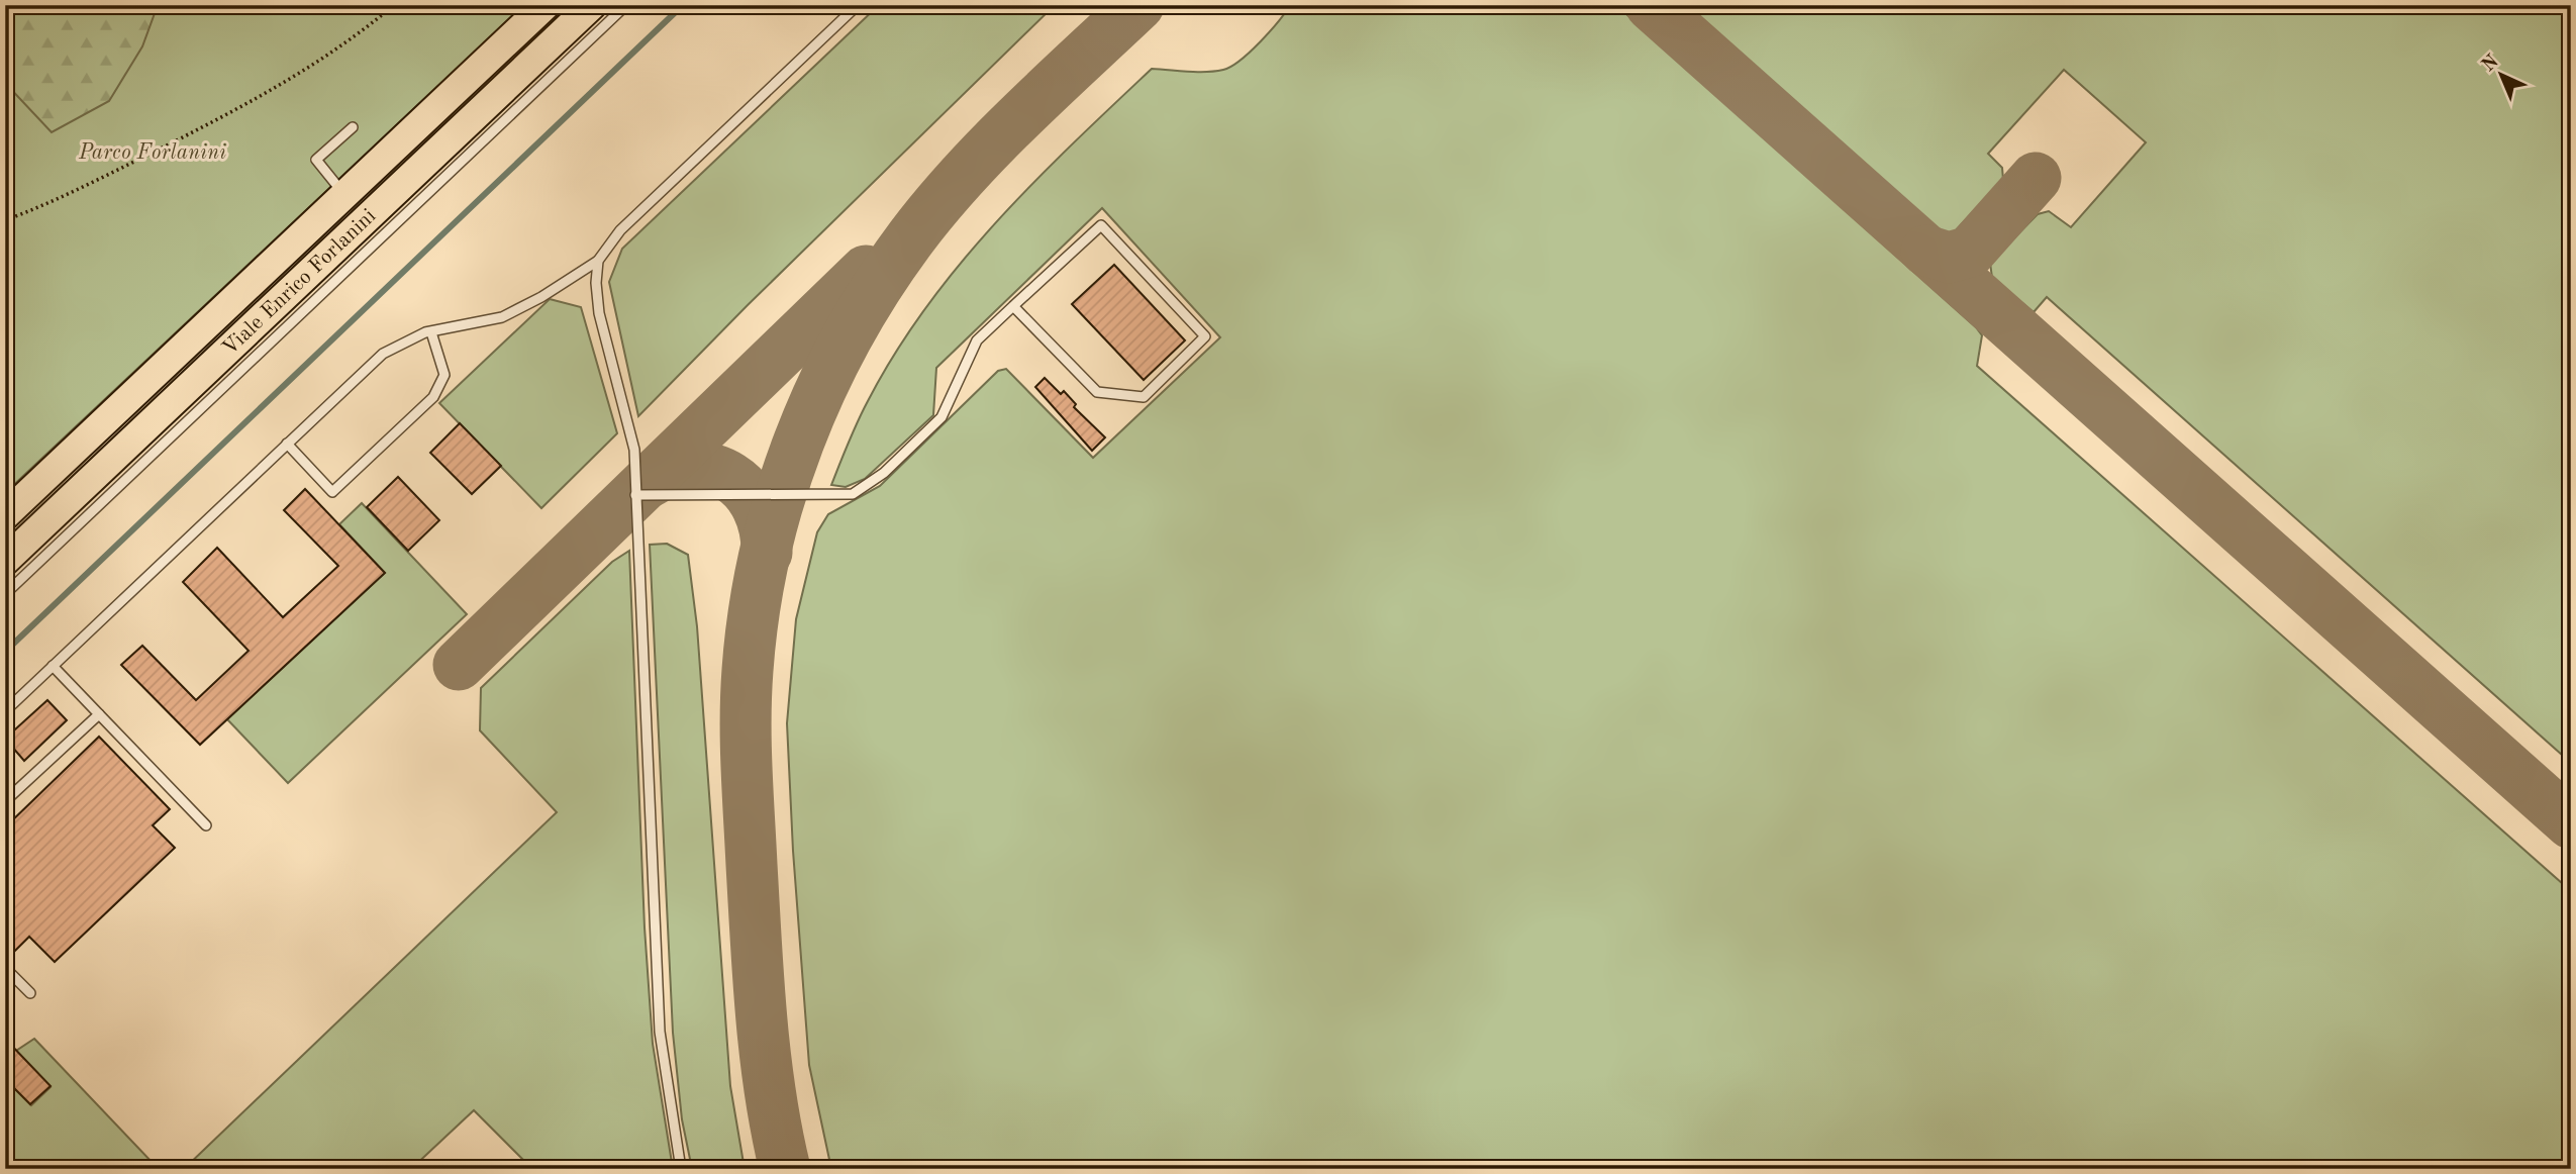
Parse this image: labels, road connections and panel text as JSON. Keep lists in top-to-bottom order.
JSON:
{
  "streets": {
    "main road": ["Viale Enrico Forlanini"]
  },
  "parks": ["Parco Forlanini"],
  "north": "top left"
}
